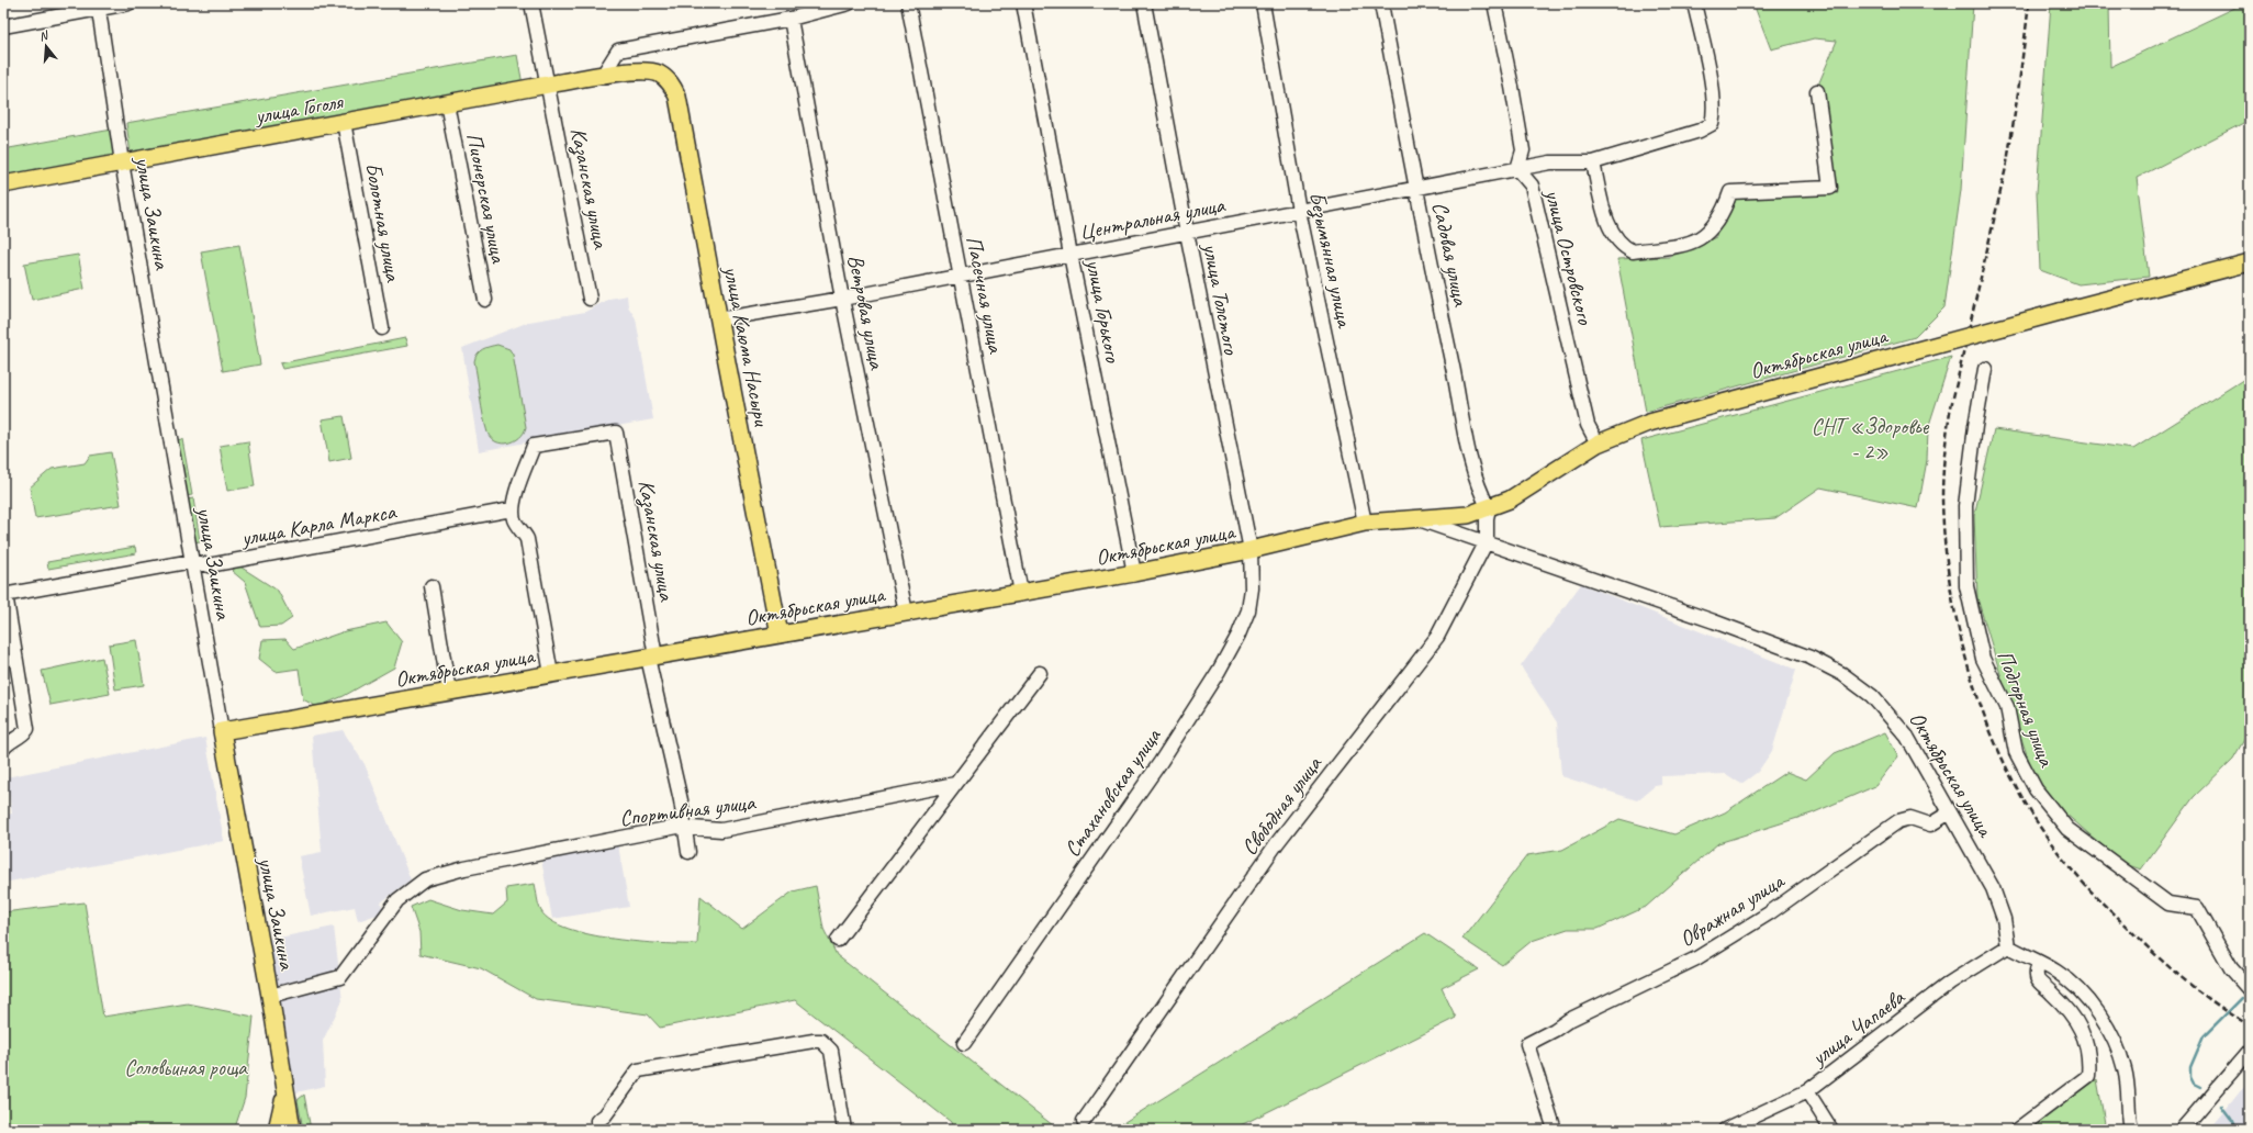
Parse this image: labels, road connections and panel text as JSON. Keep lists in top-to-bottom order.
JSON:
{
  "streets": {
    "main road": [
      "улица Гоголя",
      "улица Заикина",
      "улица Каюма Насыри",
      "Октябрьская улица"
    ],
    "street": [
      "Казанская улица",
      "Пионерская улица",
      "Центральная улица",
      "Болотная улица",
      "Садовая улица",
      "улица Островского",
      "Безымянная улица",
      "Пасечная улица",
      "улица Толстого",
      "улица Горького",
      "Ветровая улица",
      "улица Карла Маркса",
      "Подгорная улица",
      "Стахановская улица",
      "Свободная улица",
      "Спортивная улица",
      "Овражная улица",
      "улица Чапаева"
    ]
  },
  "crossings": [
    ["улица Гоголя", "Казанская улица"],
    ["улица Гоголя", "Пионерская улица"],
    ["улица Гоголя", "улица Заикина"],
    ["улица Гоголя", "Болотная улица"],
    ["улица Гоголя", "улица Каюма Насыри"],
    ["Казанская улица", "Октябрьская улица"],
    ["Казанская улица", "улица Карла Маркса"],
    ["Казанская улица", "Спортивная улица"],
    ["улица Заикина", "Октябрьская улица"],
    ["улица Заикина", "улица Карла Маркса"],
    ["улица Заикина", "Спортивная улица"],
    ["Центральная улица", "Садовая улица"],
    ["Центральная улица", "улица Островского"],
    ["Центральная улица", "Безымянная улица"],
    ["Центральная улица", "Пасечная улица"],
    ["Центральная улица", "улица Толстого"],
    ["Центральная улица", "улица Горького"],
    ["Центральная улица", "Ветровая улица"],
    ["Центральная улица", "улица Каюма Насыри"],
    ["Садовая улица", "Октябрьская улица"],
    ["Садовая улица", "Свободная улица"],
    ["улица Островского", "Октябрьская улица"],
    ["Безымянная улица", "Октябрьская улица"],
    ["Пасечная улица", "Октябрьская улица"],
    ["улица Толстого", "Октябрьская улица"],
    ["улица Толстого", "Стахановская улица"],
    ["улица Горького", "Октябрьская улица"],
    ["Ветровая улица", "Октябрьская улица"],
    ["улица Каюма Насыри", "Октябрьская улица"],
    ["Октябрьская улица", "Стахановская улица"],
    ["Октябрьская улица", "Свободная улица"],
    ["Октябрьская улица", "Овражная улица"],
    ["Октябрьская улица", "улица Чапаева"]
  ],
  "parks": ["СНТ «Здоровье - 2»", "Соловьиная роща"],
  "north": "top"
}
